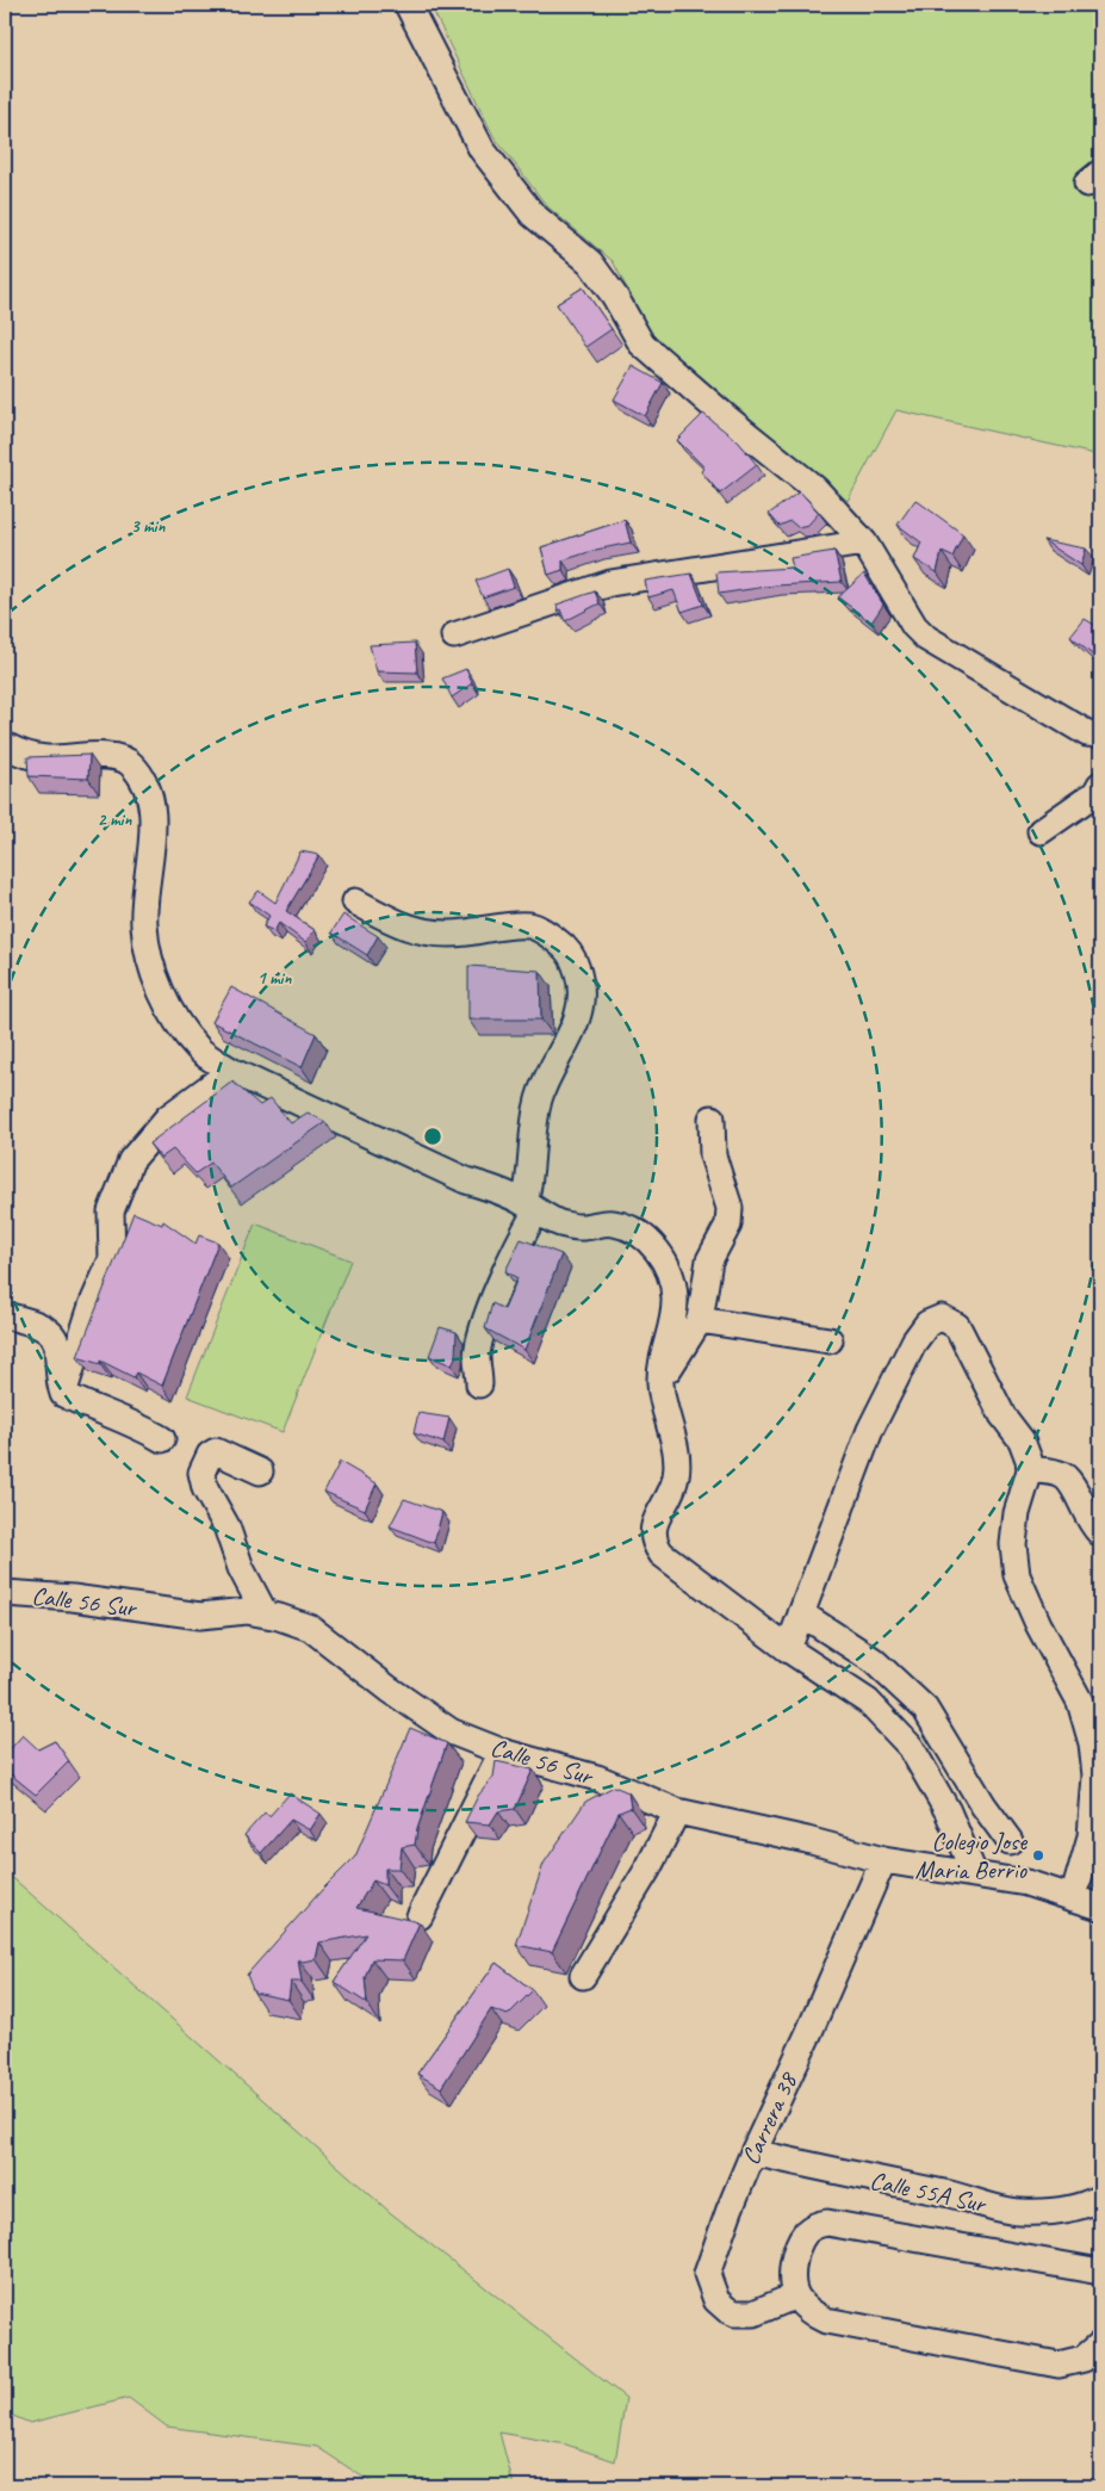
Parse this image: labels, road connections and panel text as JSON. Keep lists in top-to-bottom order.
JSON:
{
  "streets": {
    "street": ["Calle 56 Sur", "Carrera 38", "Calle 55A Sur"]
  },
  "crossings": [
    ["Calle 56 Sur", "Carrera 38"],
    ["Carrera 38", "Calle 55A Sur"]
  ],
  "places": ["Colegio Jose Maria Berrio"],
  "rings": ["3 min", "2 min", "1 min"]
}
